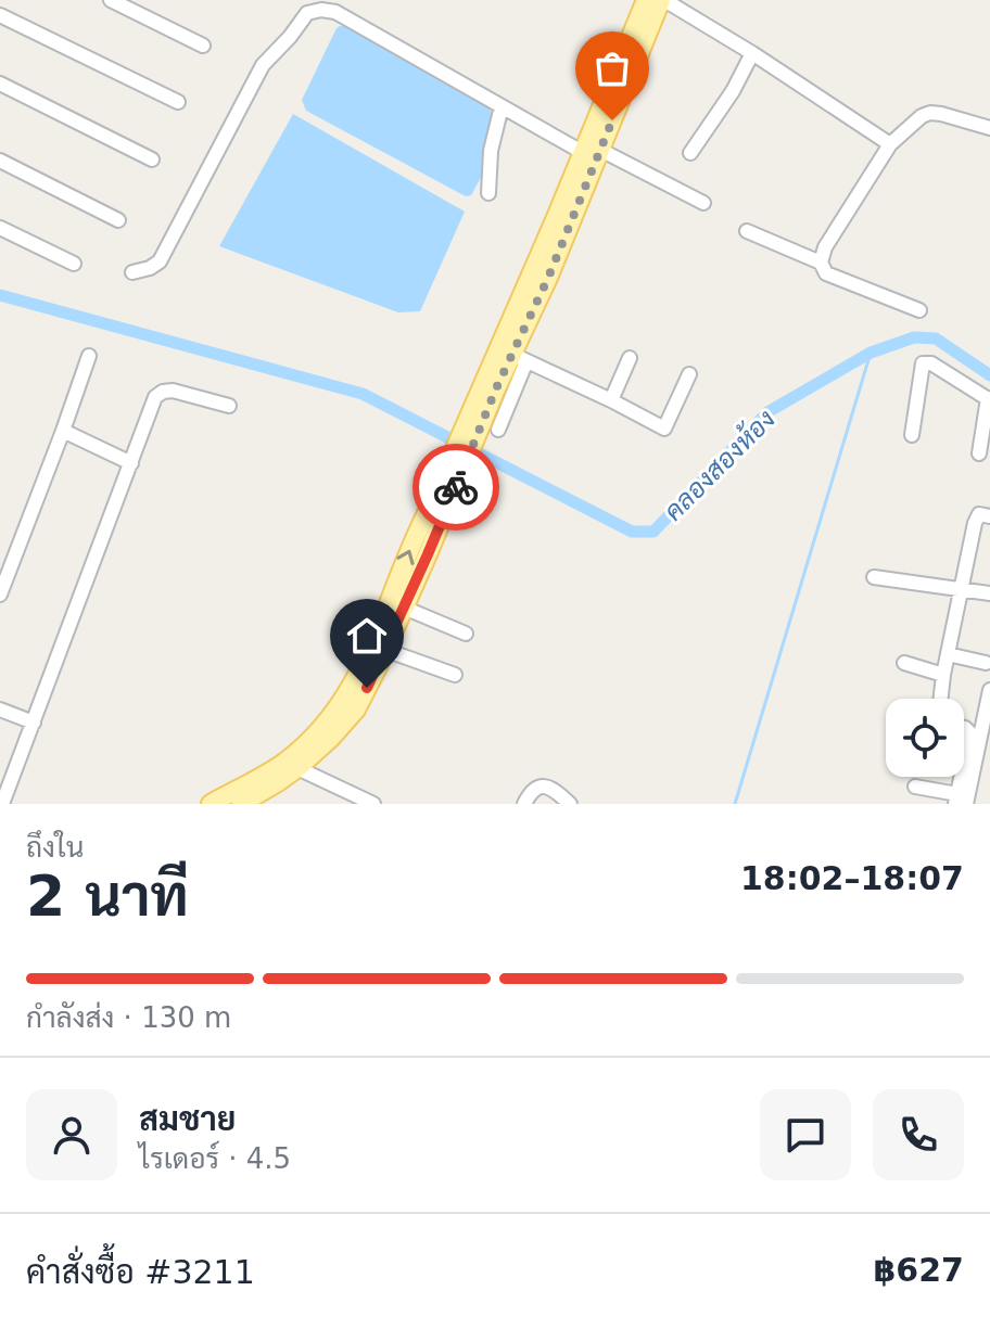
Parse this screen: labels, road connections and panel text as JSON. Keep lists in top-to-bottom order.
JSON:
{
  "water": ["คลองสองห้อง"],
  "page": {
    "heading": ["2 นาที", "ถึงใน", "18:02–18:07"],
    "panel": [
      "สมชาย",
      "ไรเดอร์ · 4.5",
      "คำสั่งซื้อ #3211",
      "฿627"
    ],
    "bar": "กำลังส่ง · 130 m"
  }
}
